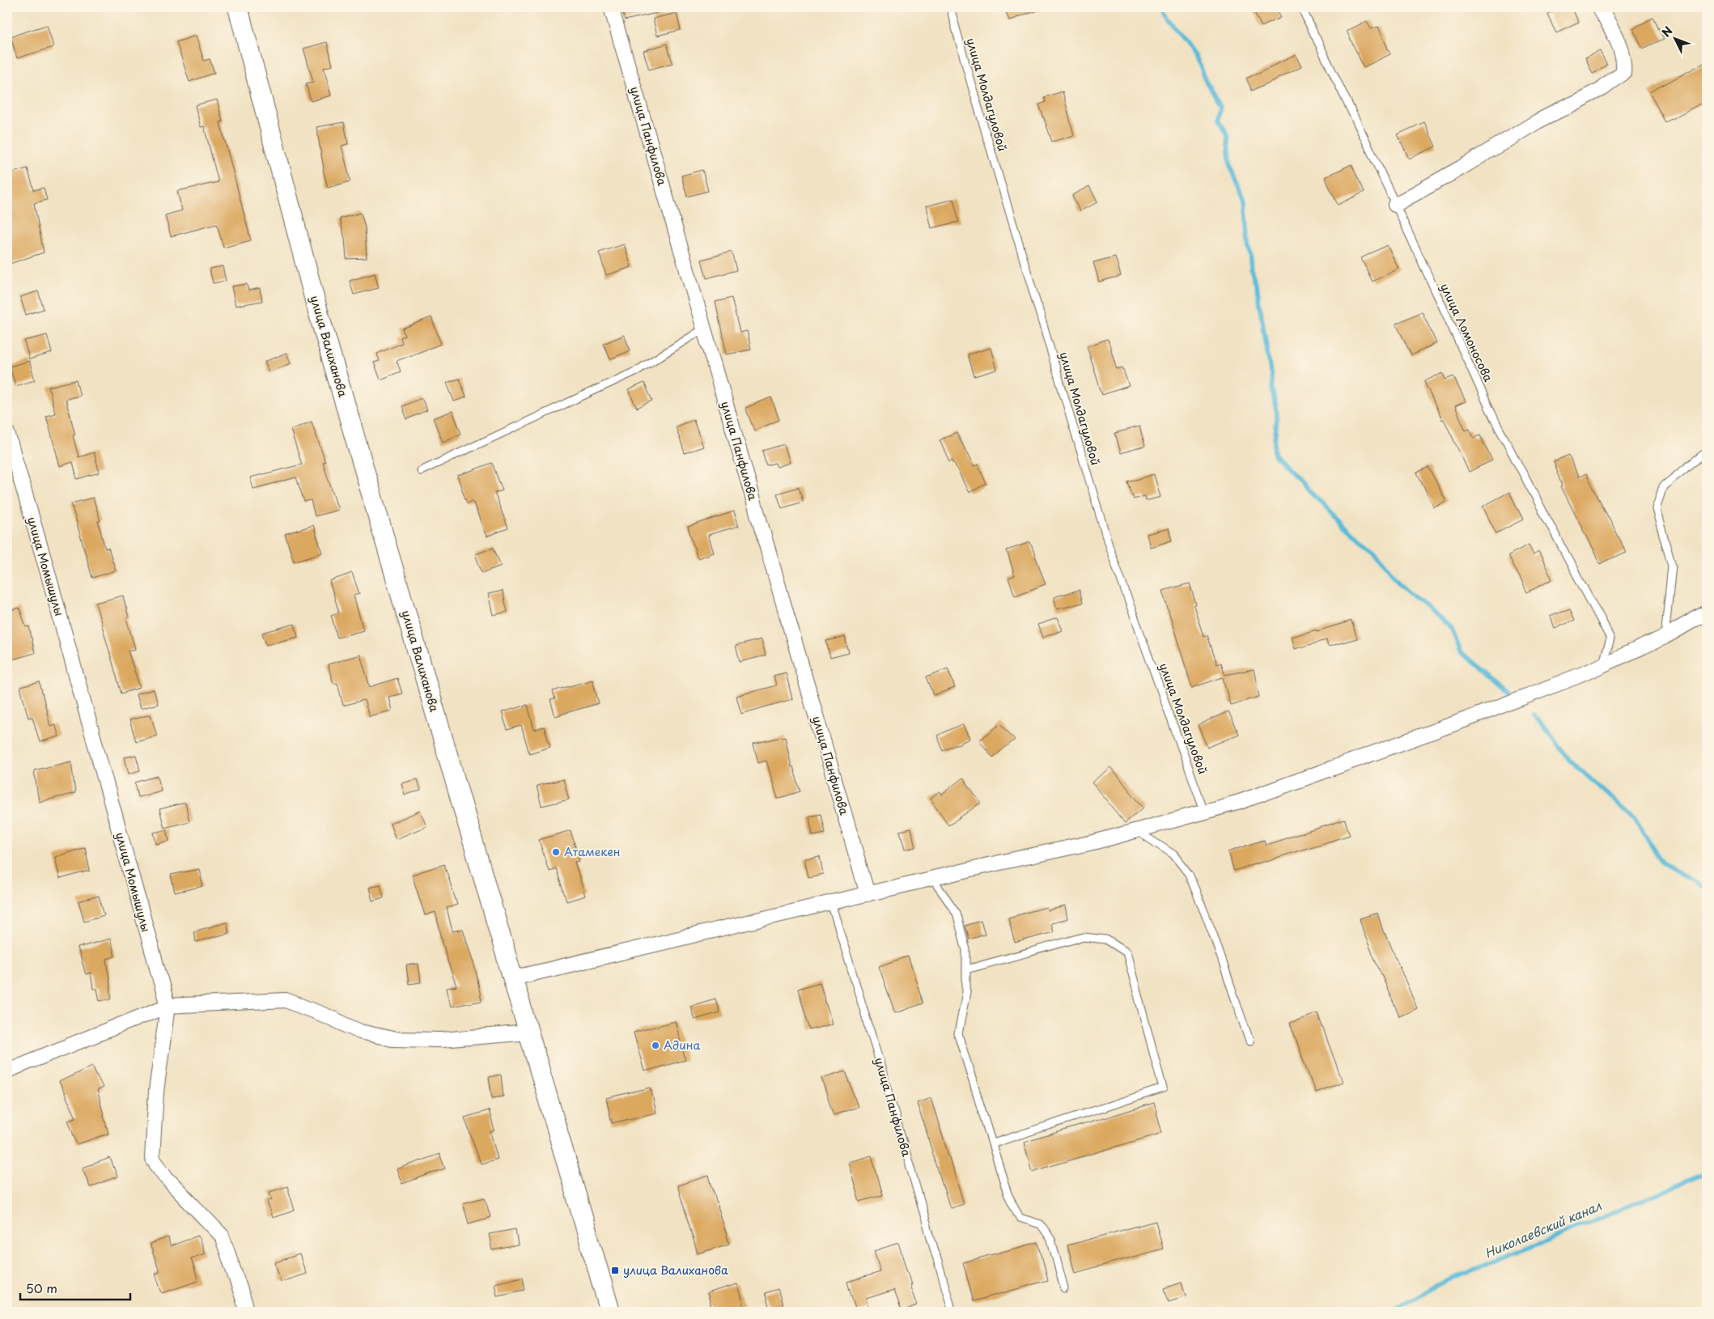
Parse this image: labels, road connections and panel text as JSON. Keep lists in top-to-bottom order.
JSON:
{
  "streets": {
    "main road": ["улица Валиханова"],
    "street": ["улица Панфилова", "улица Момышулы"],
    "lane": ["улица Молдагуловой", "улица Ломоносова"]
  },
  "water": ["Николаевский канал"],
  "places": {
    "other": ["Атамекен", "Адина"],
    "transit": ["улица Валиханова"]
  },
  "scale_bar": "50 m",
  "north": "top left"
}
